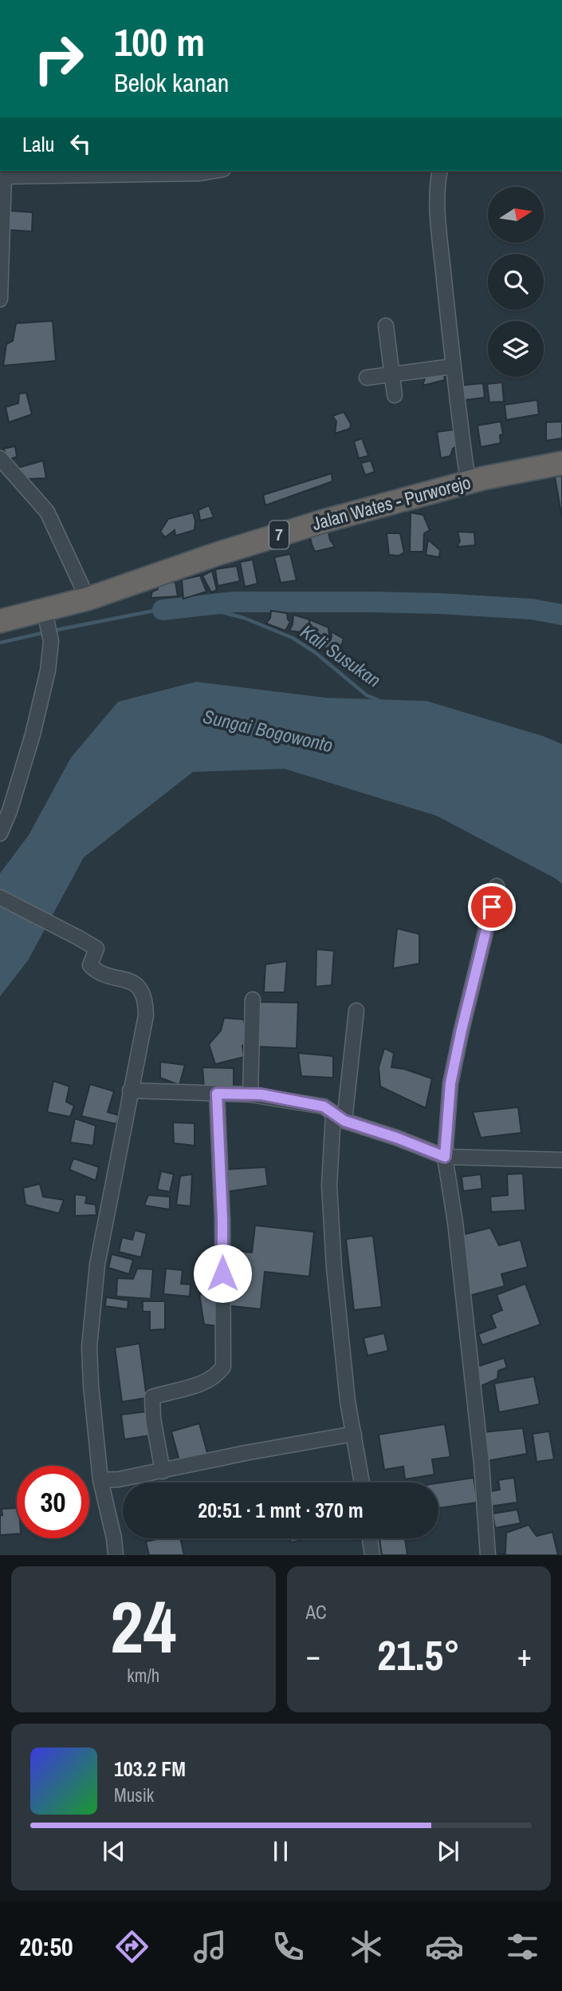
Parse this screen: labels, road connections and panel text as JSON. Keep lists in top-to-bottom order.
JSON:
{
  "streets": {
    "highway": ["Jalan Wates - Purworejo", "7"]
  },
  "water": ["Kali Susukan", "Sungai Bogowonto"],
  "north": "right",
  "page": {
    "turn": ["100 m", "Belok kanan"],
    "then": "Lalu",
    "limit": "30",
    "trip": "20:51 · 1 mnt · 370 m",
    "tile": [
      ["24", "km/h"],
      "AC"
    ],
    "heat": ["−", "21.5°", "+"],
    "song": ["103.2 FM", "Musik"],
    "tabs": "20:50"
  }
}
